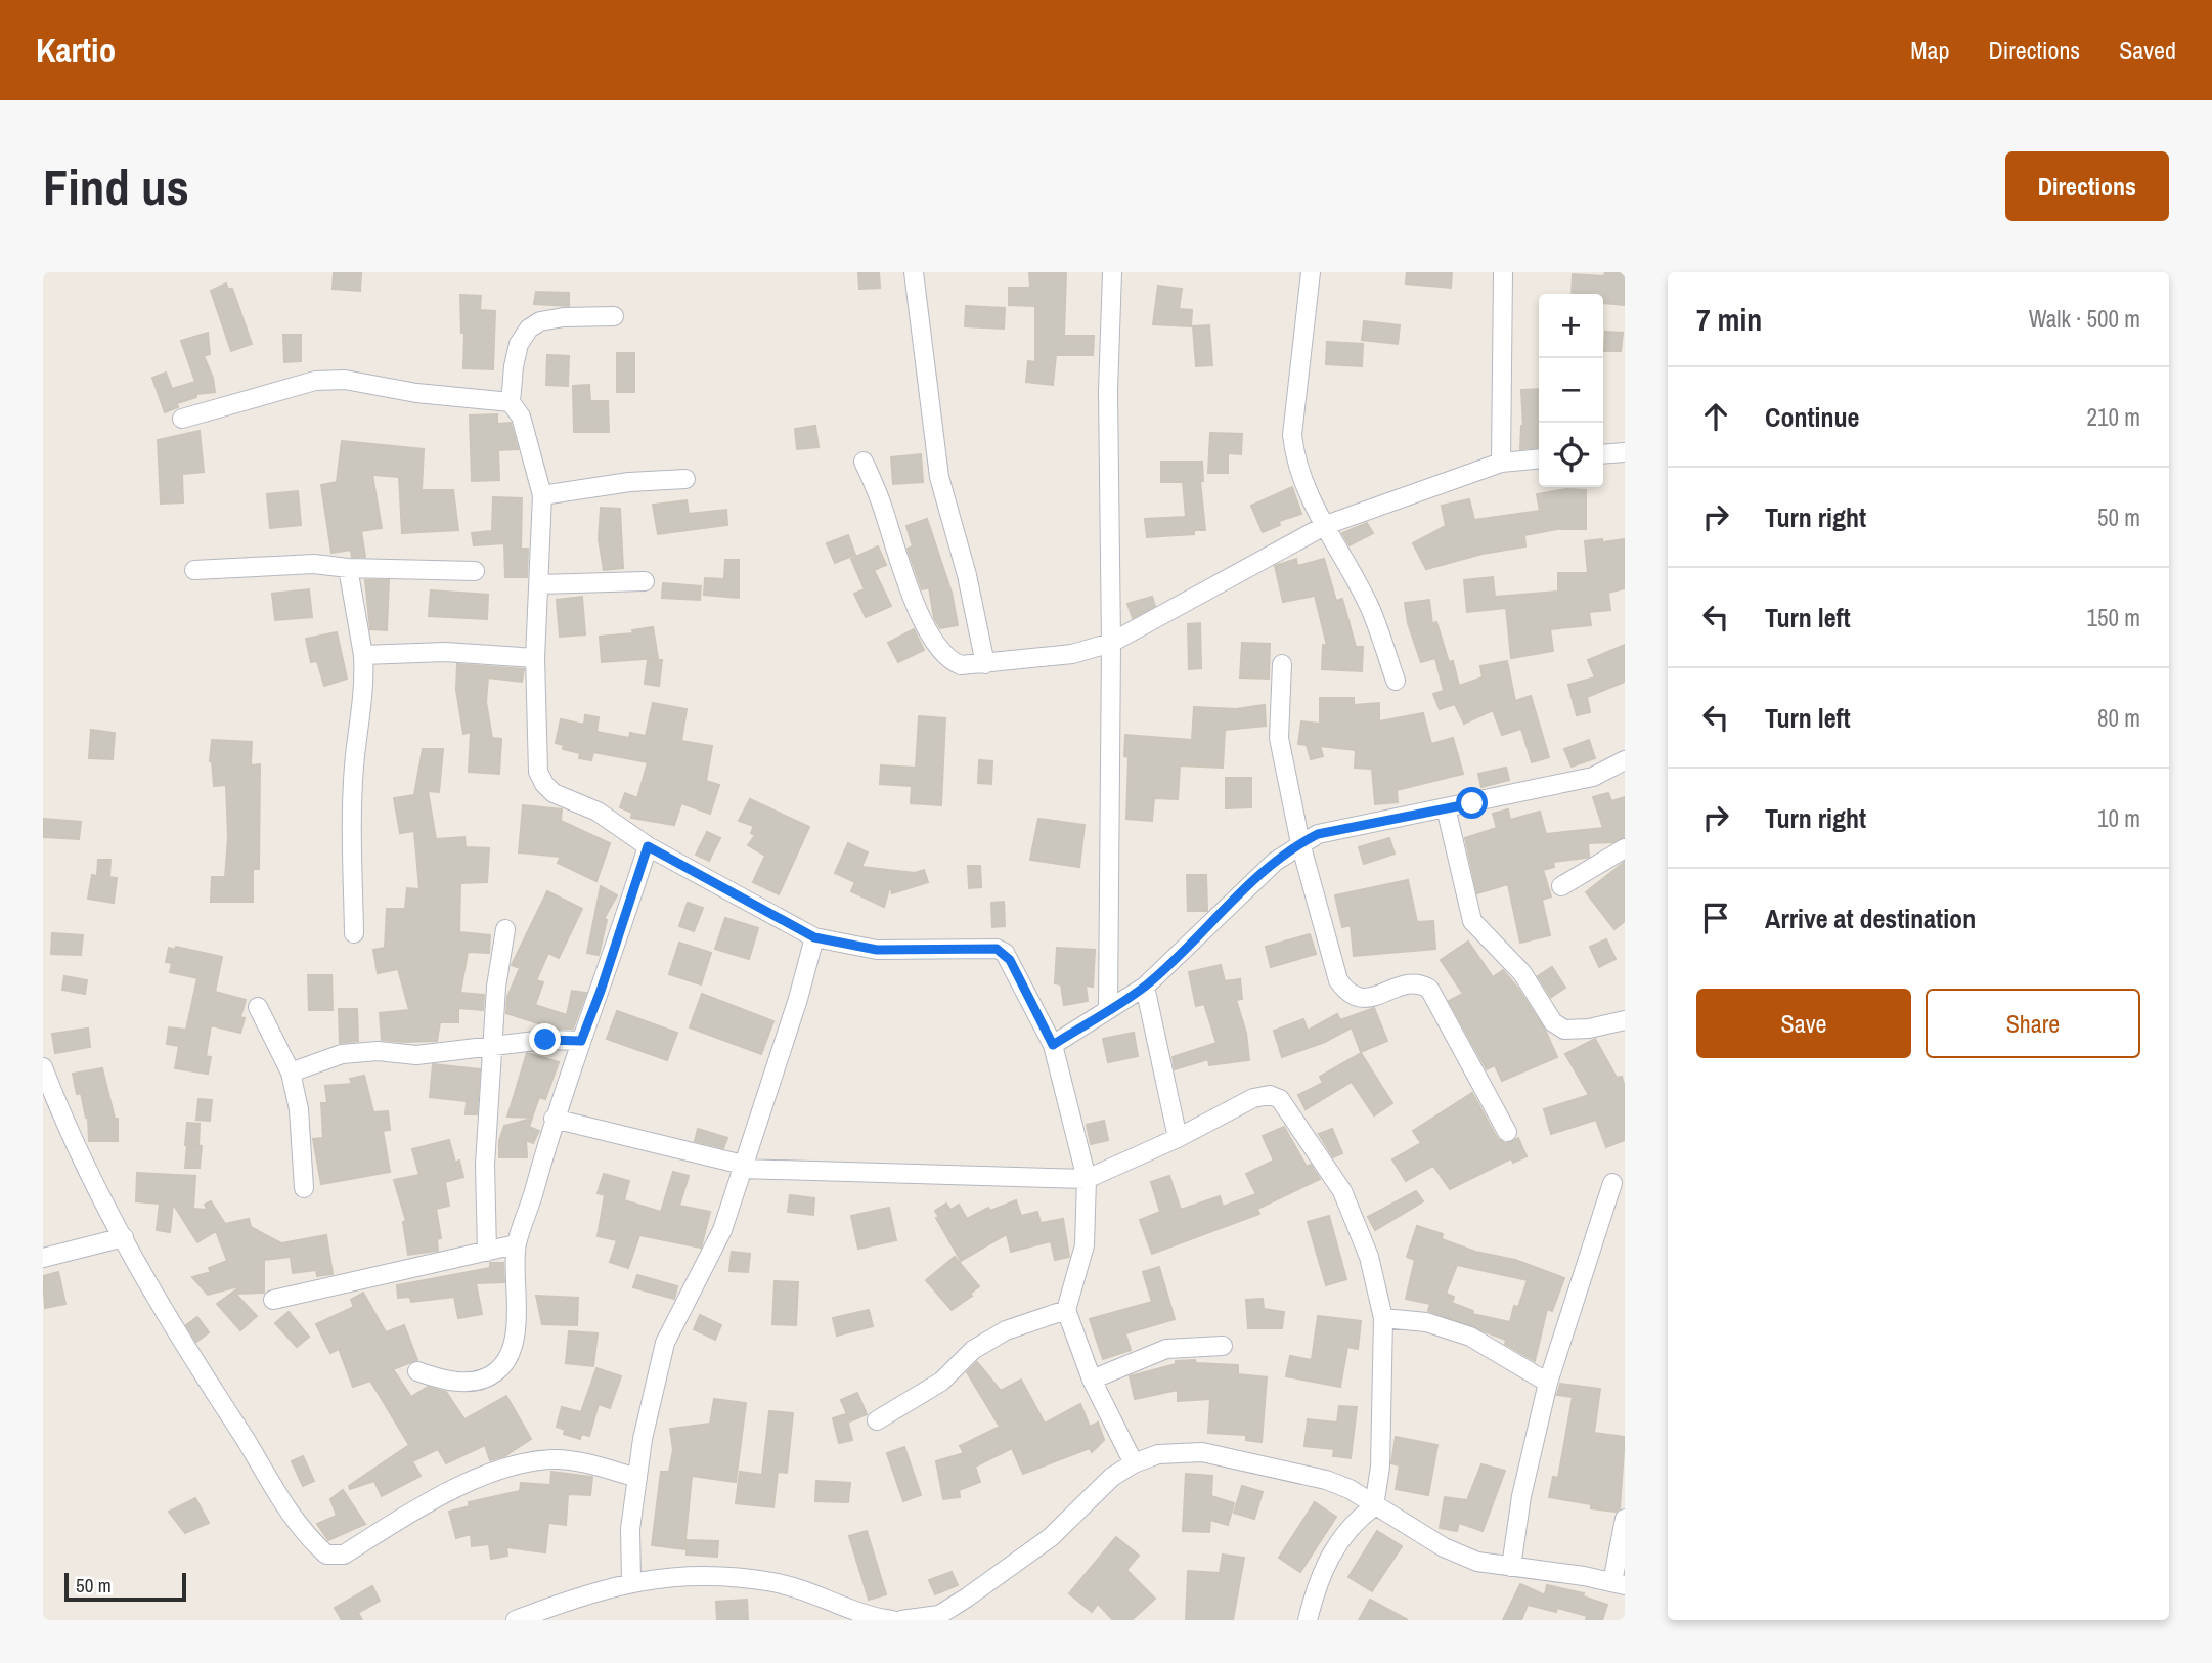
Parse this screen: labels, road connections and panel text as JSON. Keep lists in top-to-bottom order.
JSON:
{
  "scale_bar": "50 m",
  "page": {
    "header": "Kartio",
    "nav": ["Map", "Directions", "Saved"],
    "buttons": [
      "Directions",
      ["Save", "Share"]
    ],
    "title": "Find us",
    "heading": ["7 min", "Walk · 500 m"],
    "map_buttons": ["+", "−"],
    "list": [
      ["Continue", "210 m"],
      ["Turn right", "50 m"],
      ["Turn left", "150 m"],
      ["Turn left", "80 m"],
      ["Turn right", "10 m"],
      "Arrive at destination"
    ],
    "scale": "50 m"
  }
}
